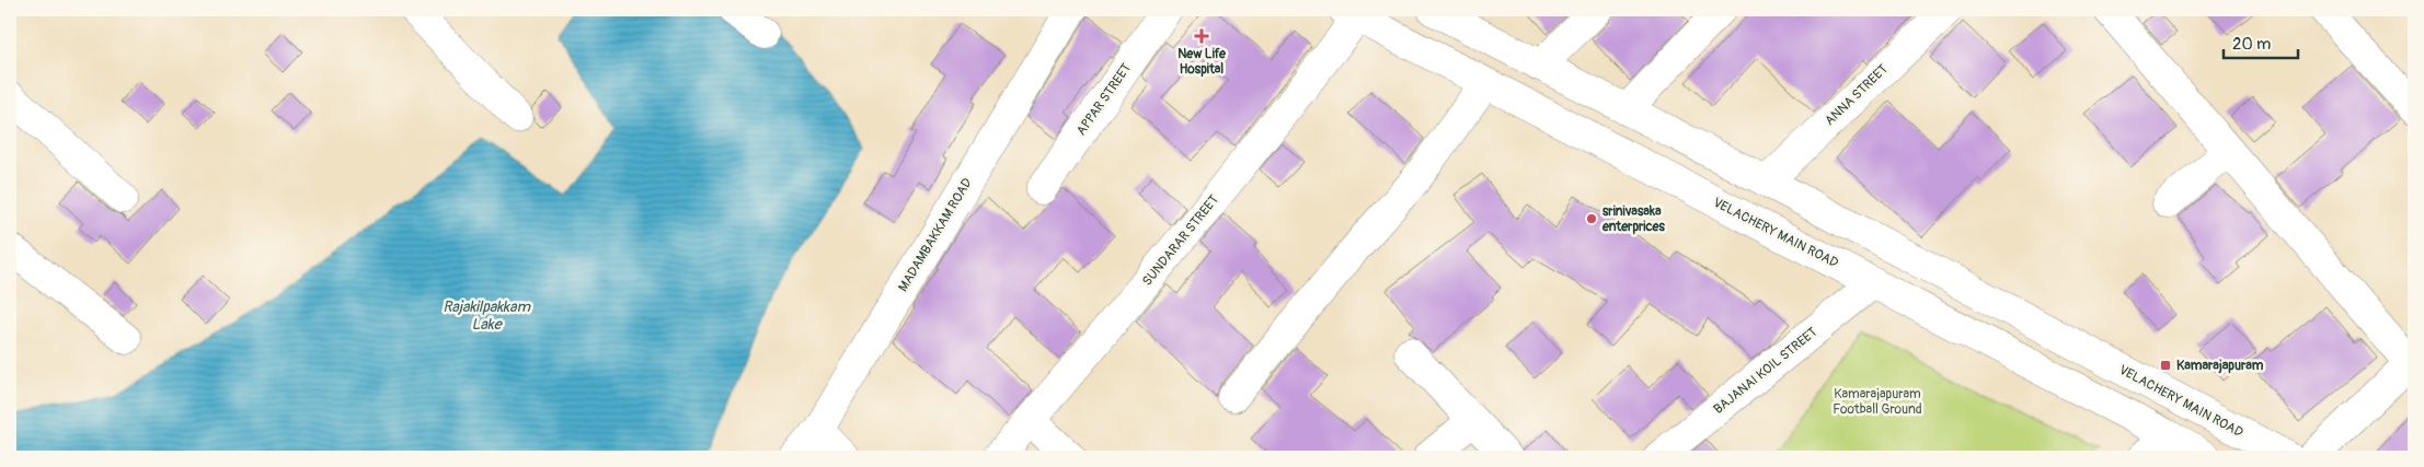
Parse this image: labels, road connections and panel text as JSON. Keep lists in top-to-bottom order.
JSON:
{
  "streets": {
    "street": [
      "ANNA STREET",
      "APPAR STREET",
      "VELACHERY MAIN ROAD",
      "MADAMBAKKAM ROAD",
      "SUNDARAR STREET",
      "BAJANAI KOIL STREET"
    ]
  },
  "crossings": [
    ["ANNA STREET", "VELACHERY MAIN ROAD"],
    ["VELACHERY MAIN ROAD", "SUNDARAR STREET"],
    ["VELACHERY MAIN ROAD", "BAJANAI KOIL STREET"]
  ],
  "water": ["Rajakilpakkam Lake"],
  "parks": ["Kamarajapuram Football Ground"],
  "places": {
    "health": ["New Life Hospital"],
    "other": ["srinivasaka enterprices"],
    "transit": ["Kamarajapuram"]
  },
  "scale_bar": "20 m"
}
